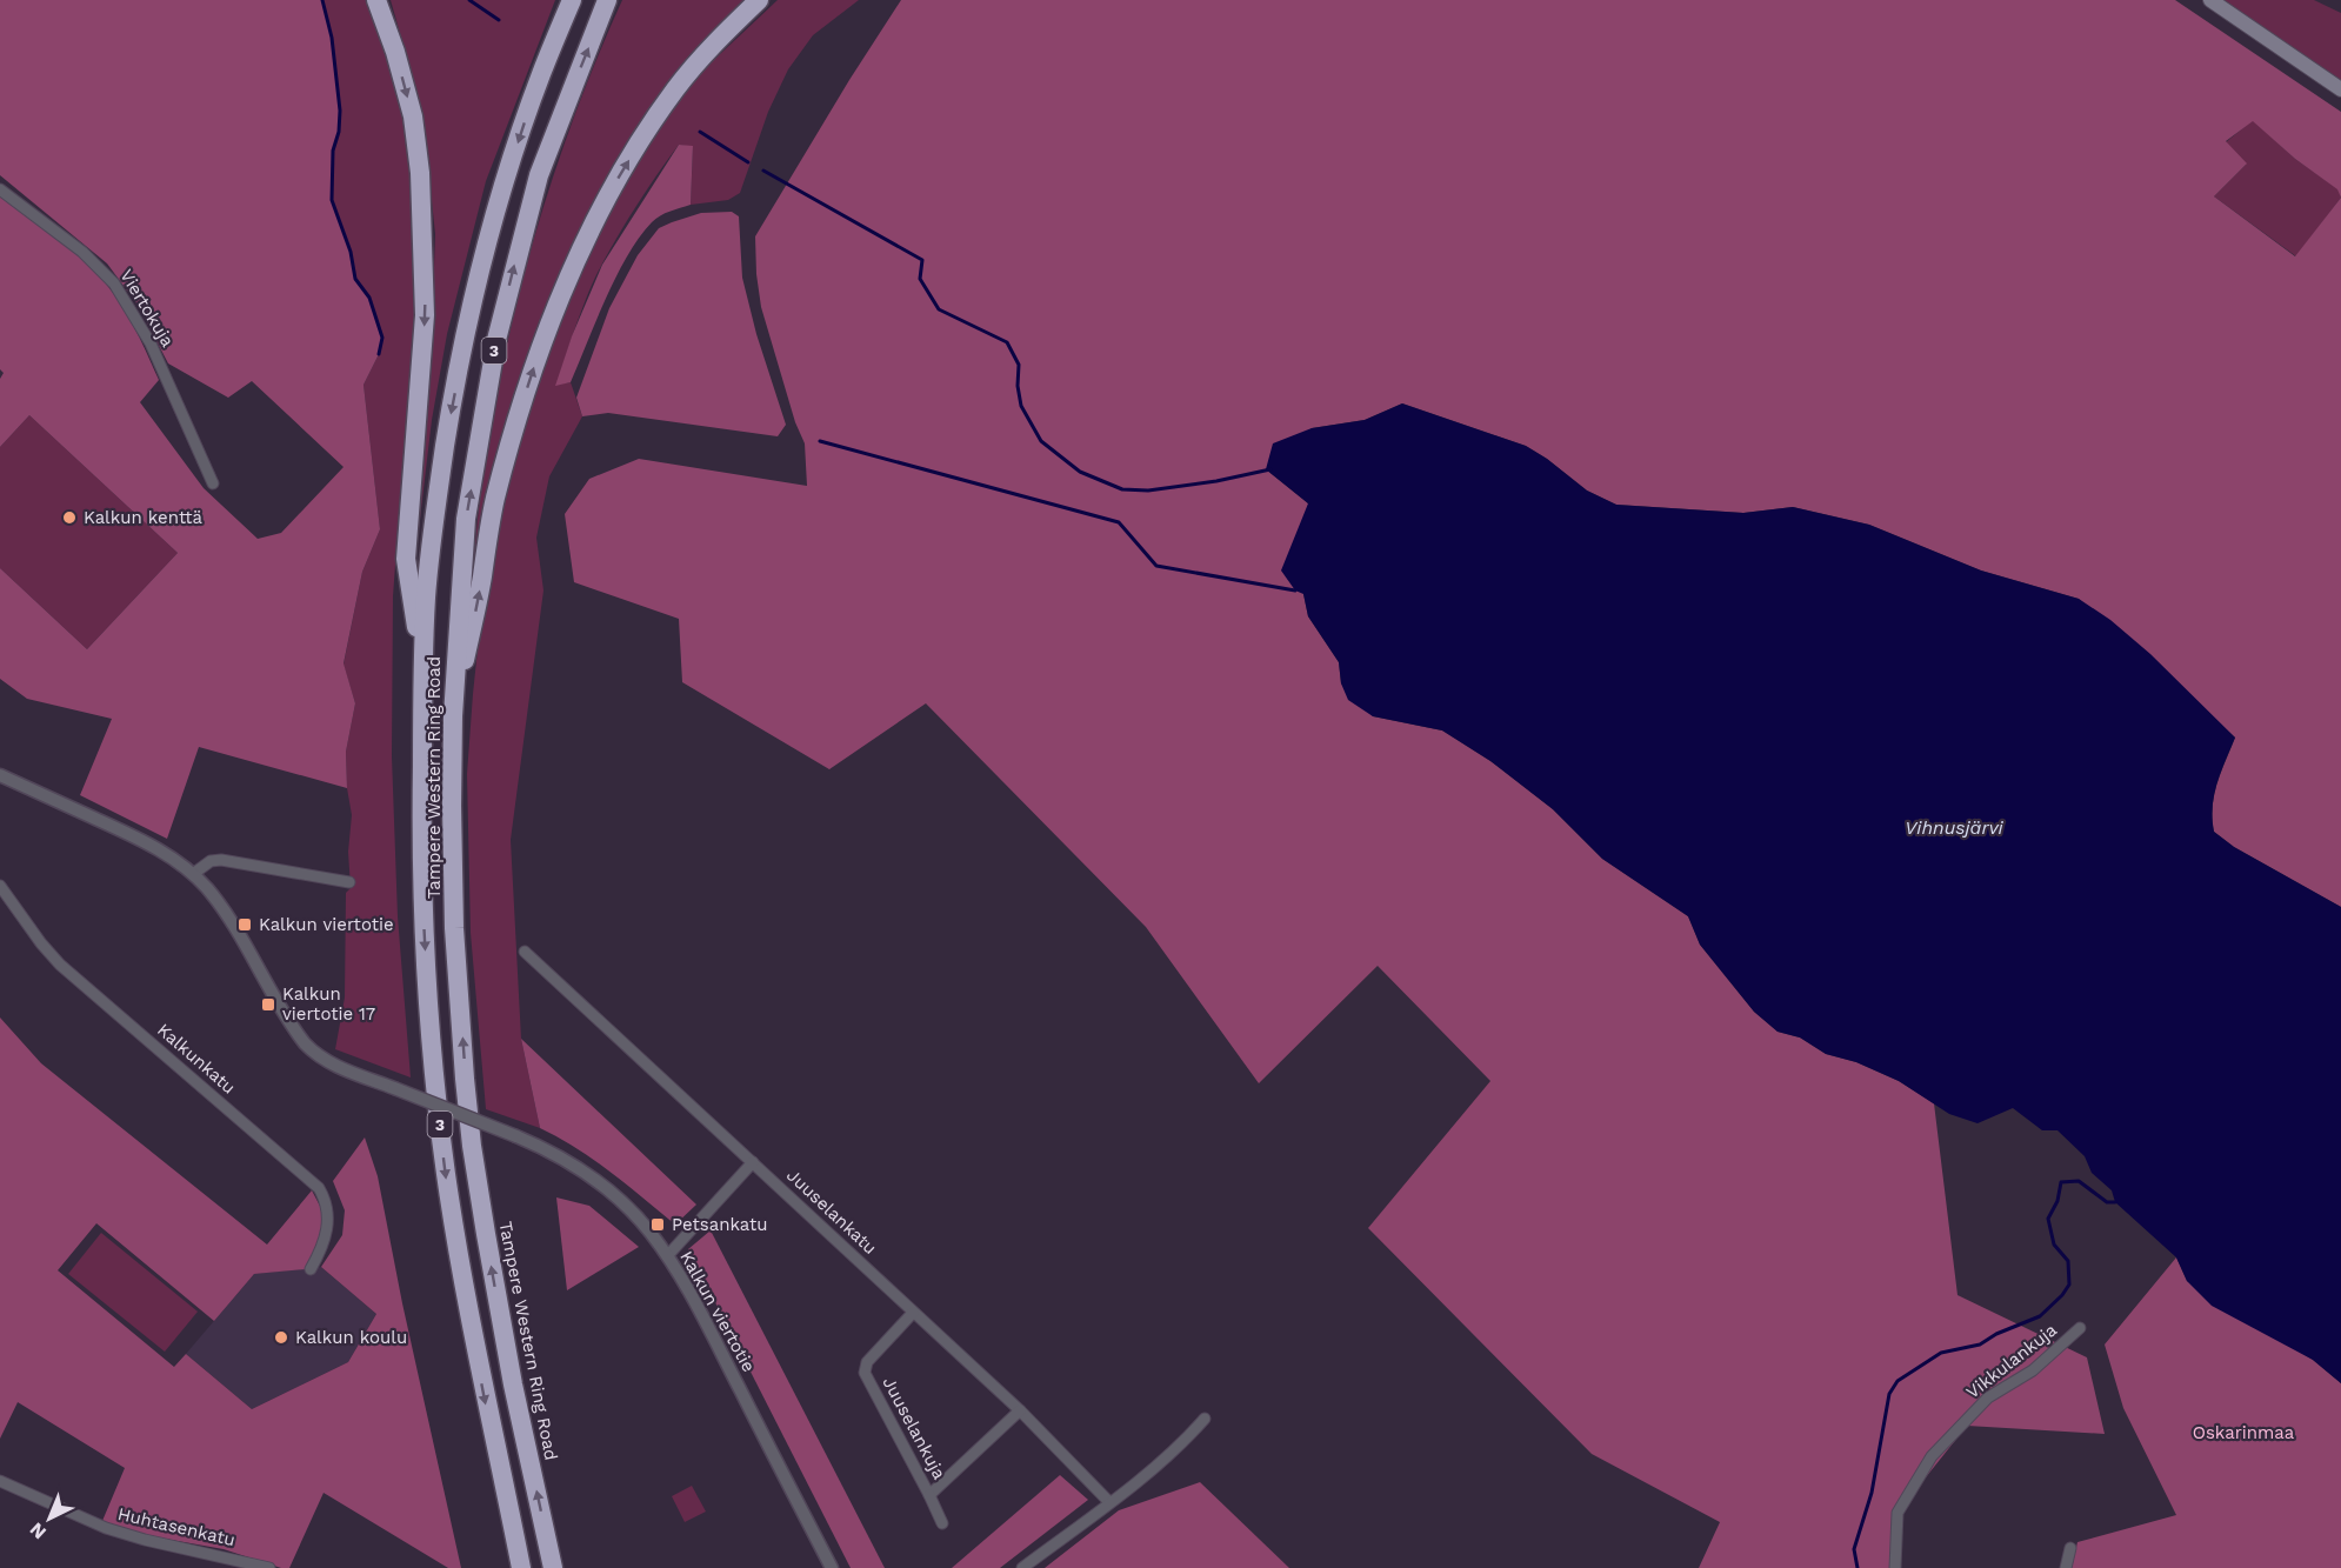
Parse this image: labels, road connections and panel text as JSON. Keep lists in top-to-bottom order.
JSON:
{
  "streets": {
    "highway": ["3", "Tampere Western Ring Road"],
    "street": [
      "Viertokuja",
      "Kalkunkatu",
      "Juuselankatu",
      "Kalkun viertotie",
      "Vikkulankuja",
      "Juuselankuja",
      "Huhtasenkatu"
    ]
  },
  "crossings": [
    ["Juuselankatu", "Juuselankuja"]
  ],
  "water": ["Vihnusjärvi"],
  "parks": ["Oskarinmaa"],
  "places": {
    "other": ["Kalkun kenttä", "Kalkun koulu"],
    "transit": ["Kalkun viertotie", "Kalkun viertotie 17", "Petsankatu"]
  },
  "north": "bottom left"
}
